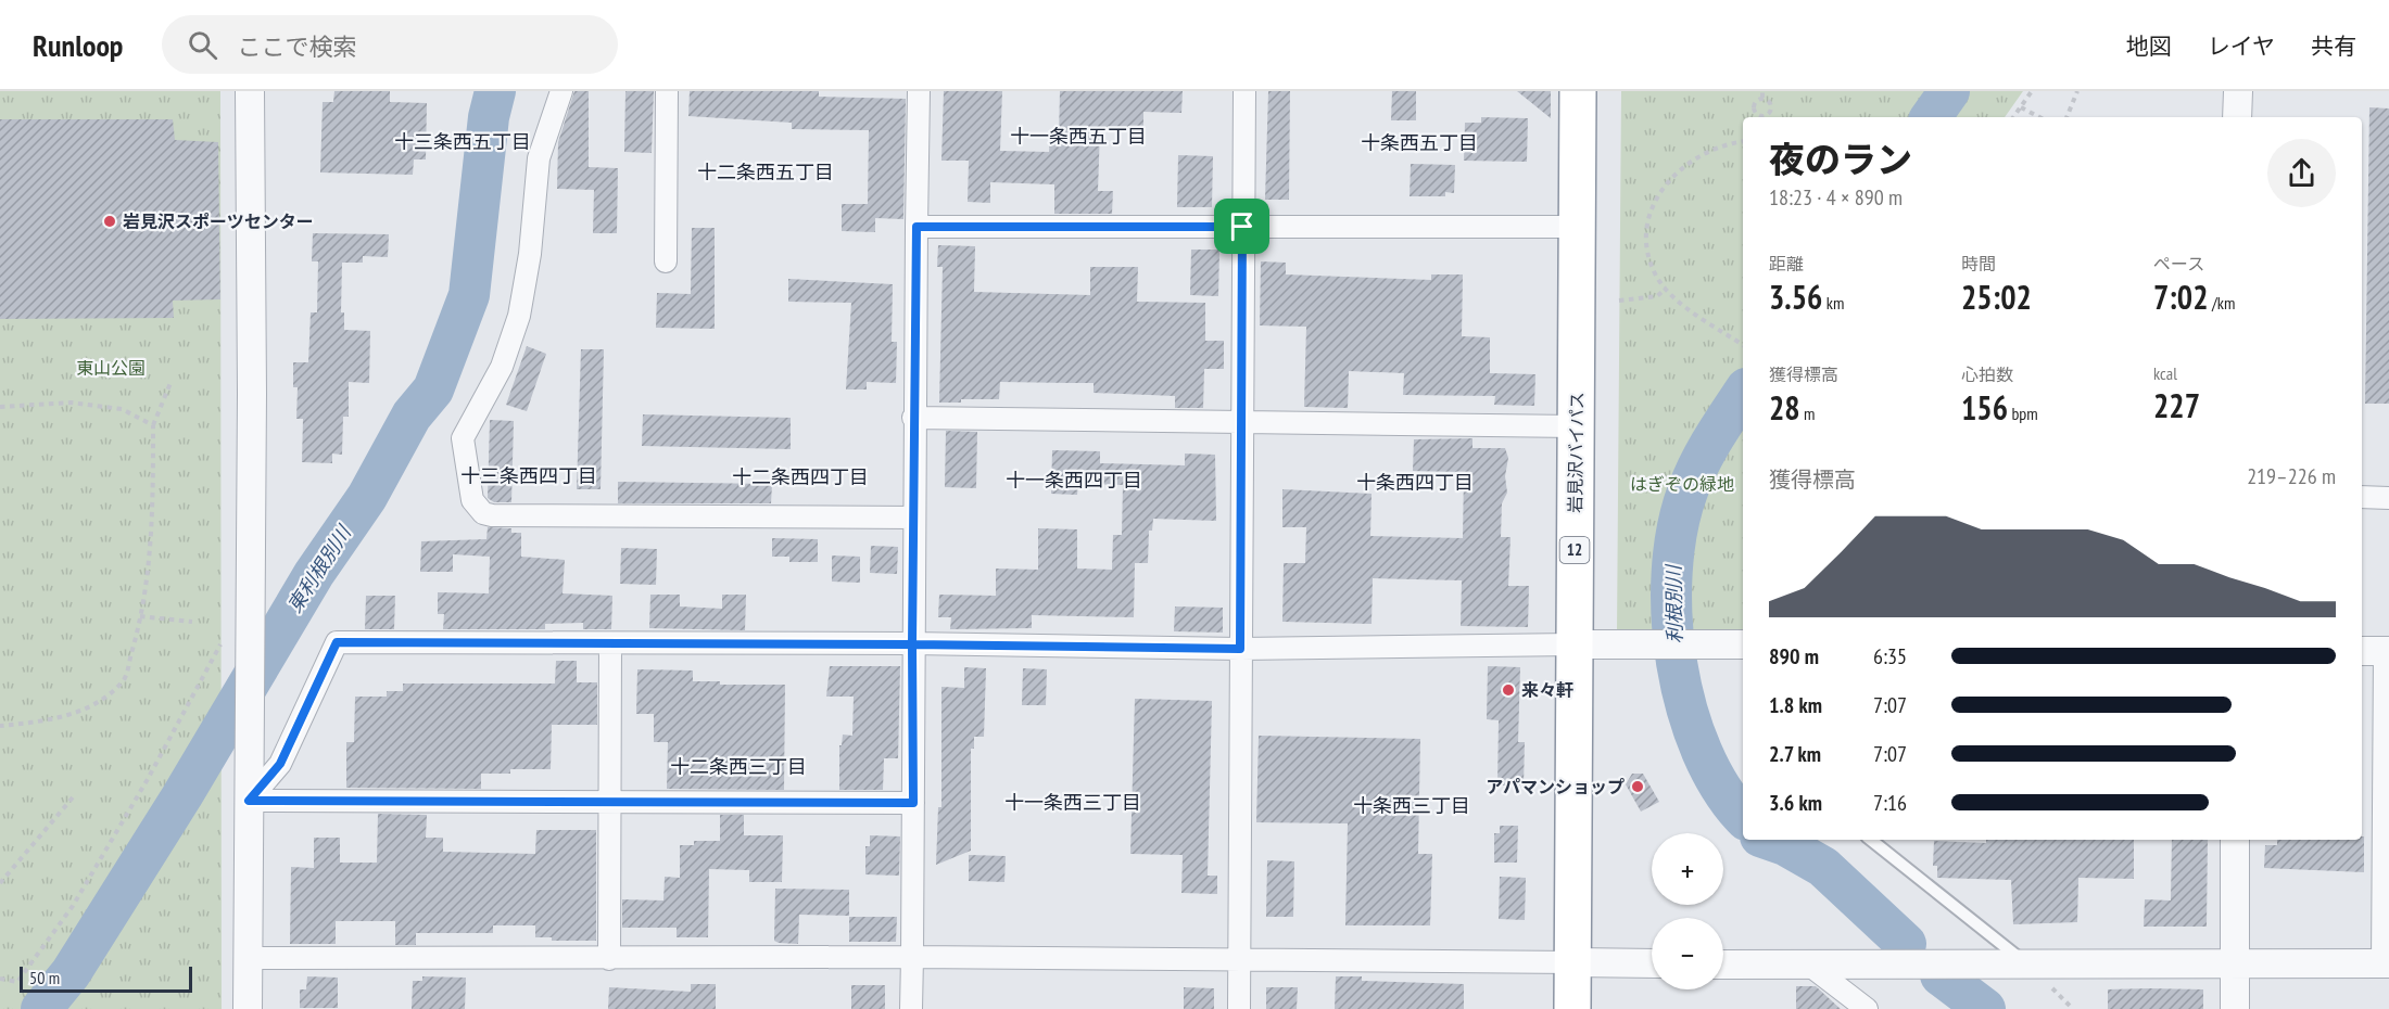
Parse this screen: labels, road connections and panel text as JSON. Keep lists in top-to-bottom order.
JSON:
{
  "streets": {
    "highway": ["岩見沢バイパス", "12"]
  },
  "districts": [
    "十一条西五丁目",
    "十三条西五丁目",
    "十条西五丁目",
    "十二条西五丁目",
    "十三条西四丁目",
    "十二条西四丁目",
    "十一条西四丁目",
    "十条西四丁目",
    "十二条西三丁目",
    "十一条西三丁目",
    "十条西三丁目"
  ],
  "water": ["東利根別川", "利根別川"],
  "parks": ["東山公園", "はぎぞの緑地"],
  "places": ["岩見沢スポーツセンター", "来々軒", "アパマンショップ"],
  "scale_bar": "50 m",
  "page": {
    "header": "Runloop",
    "search": "ここで検索",
    "nav": ["地図", "レイヤ", "共有"],
    "heading": ["夜のラン", "18:23 · 4 × 890 m"],
    "stats": [
      ["距離", "3.56 km"],
      ["時間", "25:02"],
      ["ペース", "7:02 /km"],
      ["獲得標高", "28 m"],
      ["心拍数", "156 bpm"],
      ["kcal", "227"]
    ],
    "chart": ["獲得標高", "219–226 m"],
    "list": [
      {
        "name": "890 m",
        "note": "6:35"
      },
      {
        "name": "1.8 km",
        "note": "7:07"
      },
      {
        "name": "2.7 km",
        "note": "7:07"
      },
      {
        "name": "3.6 km",
        "note": "7:16"
      }
    ],
    "map_buttons": ["+", "−"],
    "scale": "50 m"
  }
}
